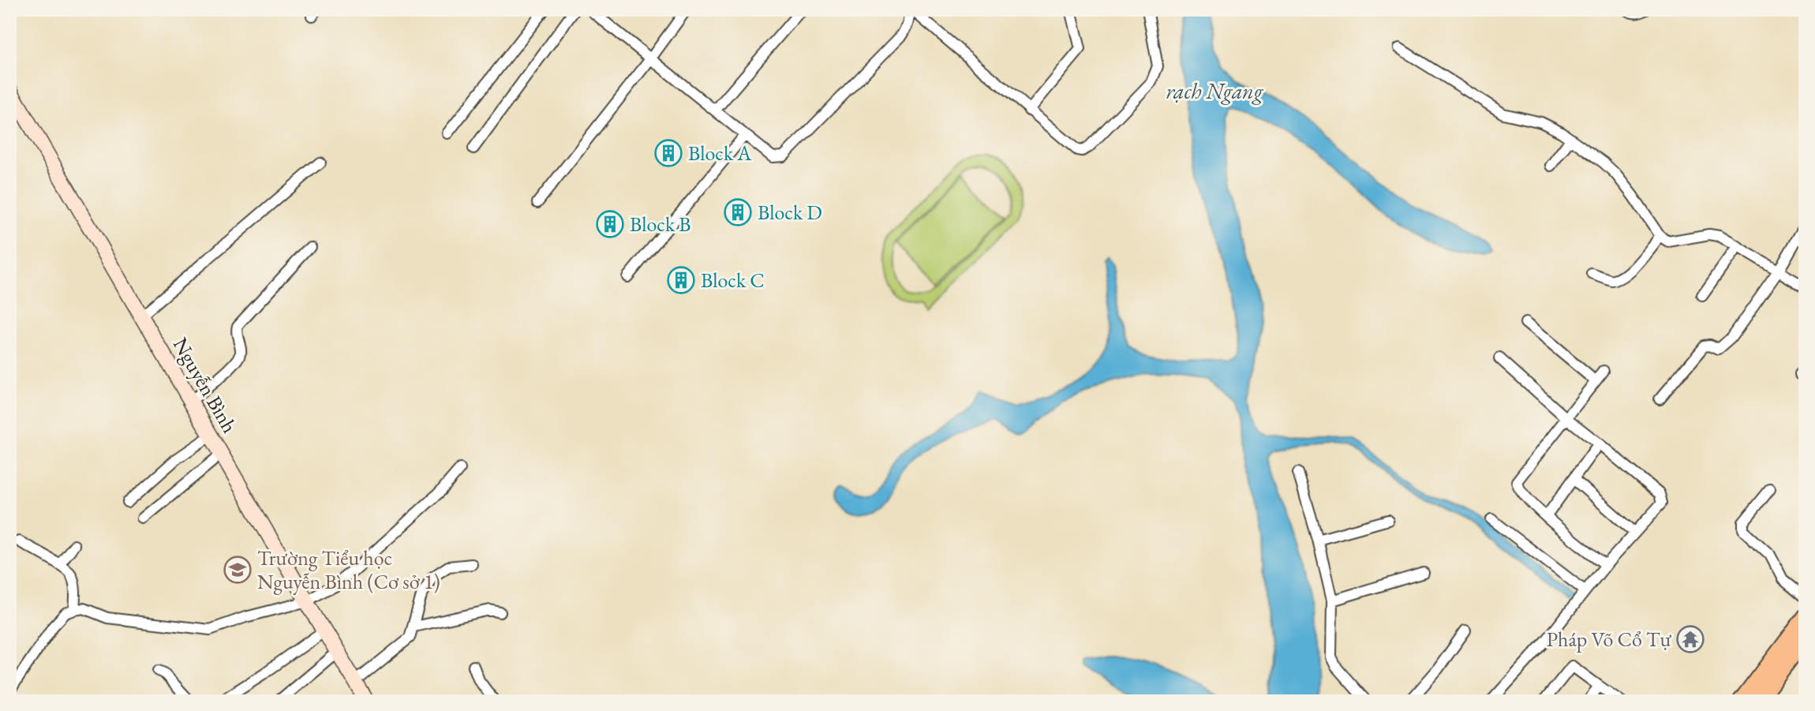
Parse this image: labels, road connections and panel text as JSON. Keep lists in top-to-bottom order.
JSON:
{
  "streets": {
    "main road": ["Nguyễn Bình"]
  },
  "water": ["rạch Ngang"],
  "places": {
    "building": [
      "Block A",
      "Block D",
      "Block B",
      "Block C"
    ],
    "school or university": ["Trường Tiểu học Nguyễn Bình (Cơ sở 1)"],
    "temple": ["Pháp Võ Cổ Tự"]
  }
}
